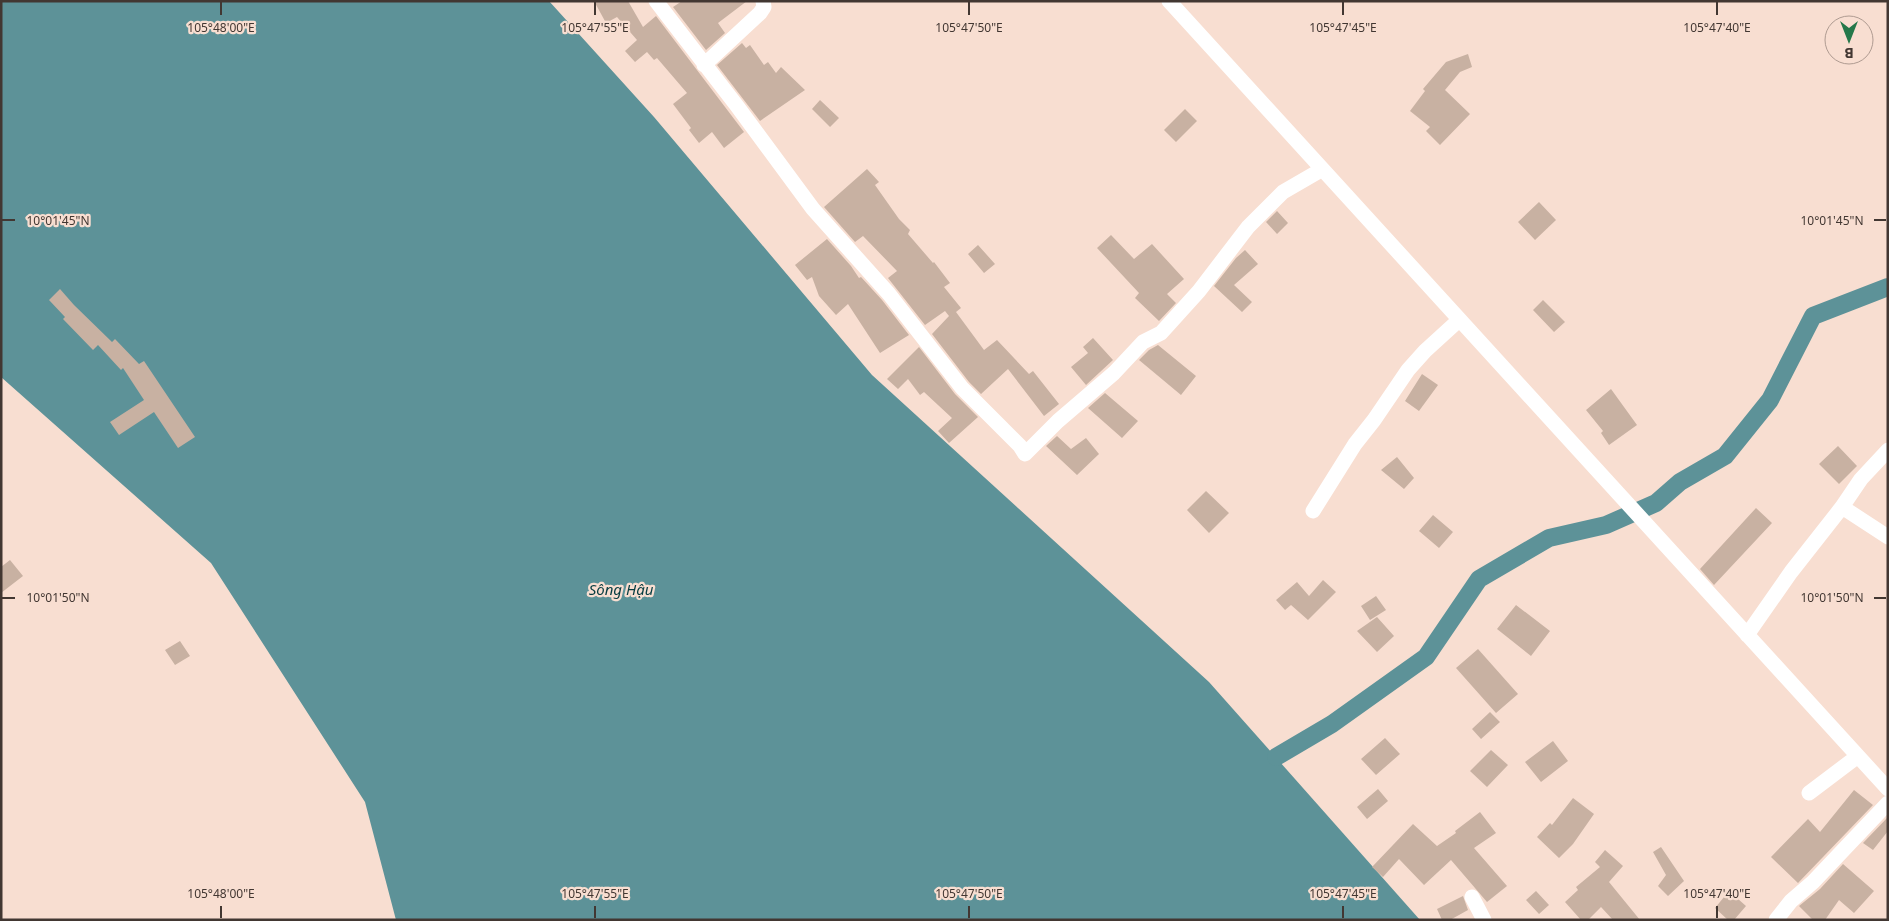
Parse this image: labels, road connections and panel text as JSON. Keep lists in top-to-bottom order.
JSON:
{
  "water": ["Sông Hậu"],
  "north": "bottom",
  "coordinates": [
    "105°48'00\"E",
    "105°47'55\"E",
    "105°47'50\"E",
    "105°47'45\"E",
    "105°47'40\"E",
    "10°01'45\"N",
    "10°01'50\"N"
  ]
}
